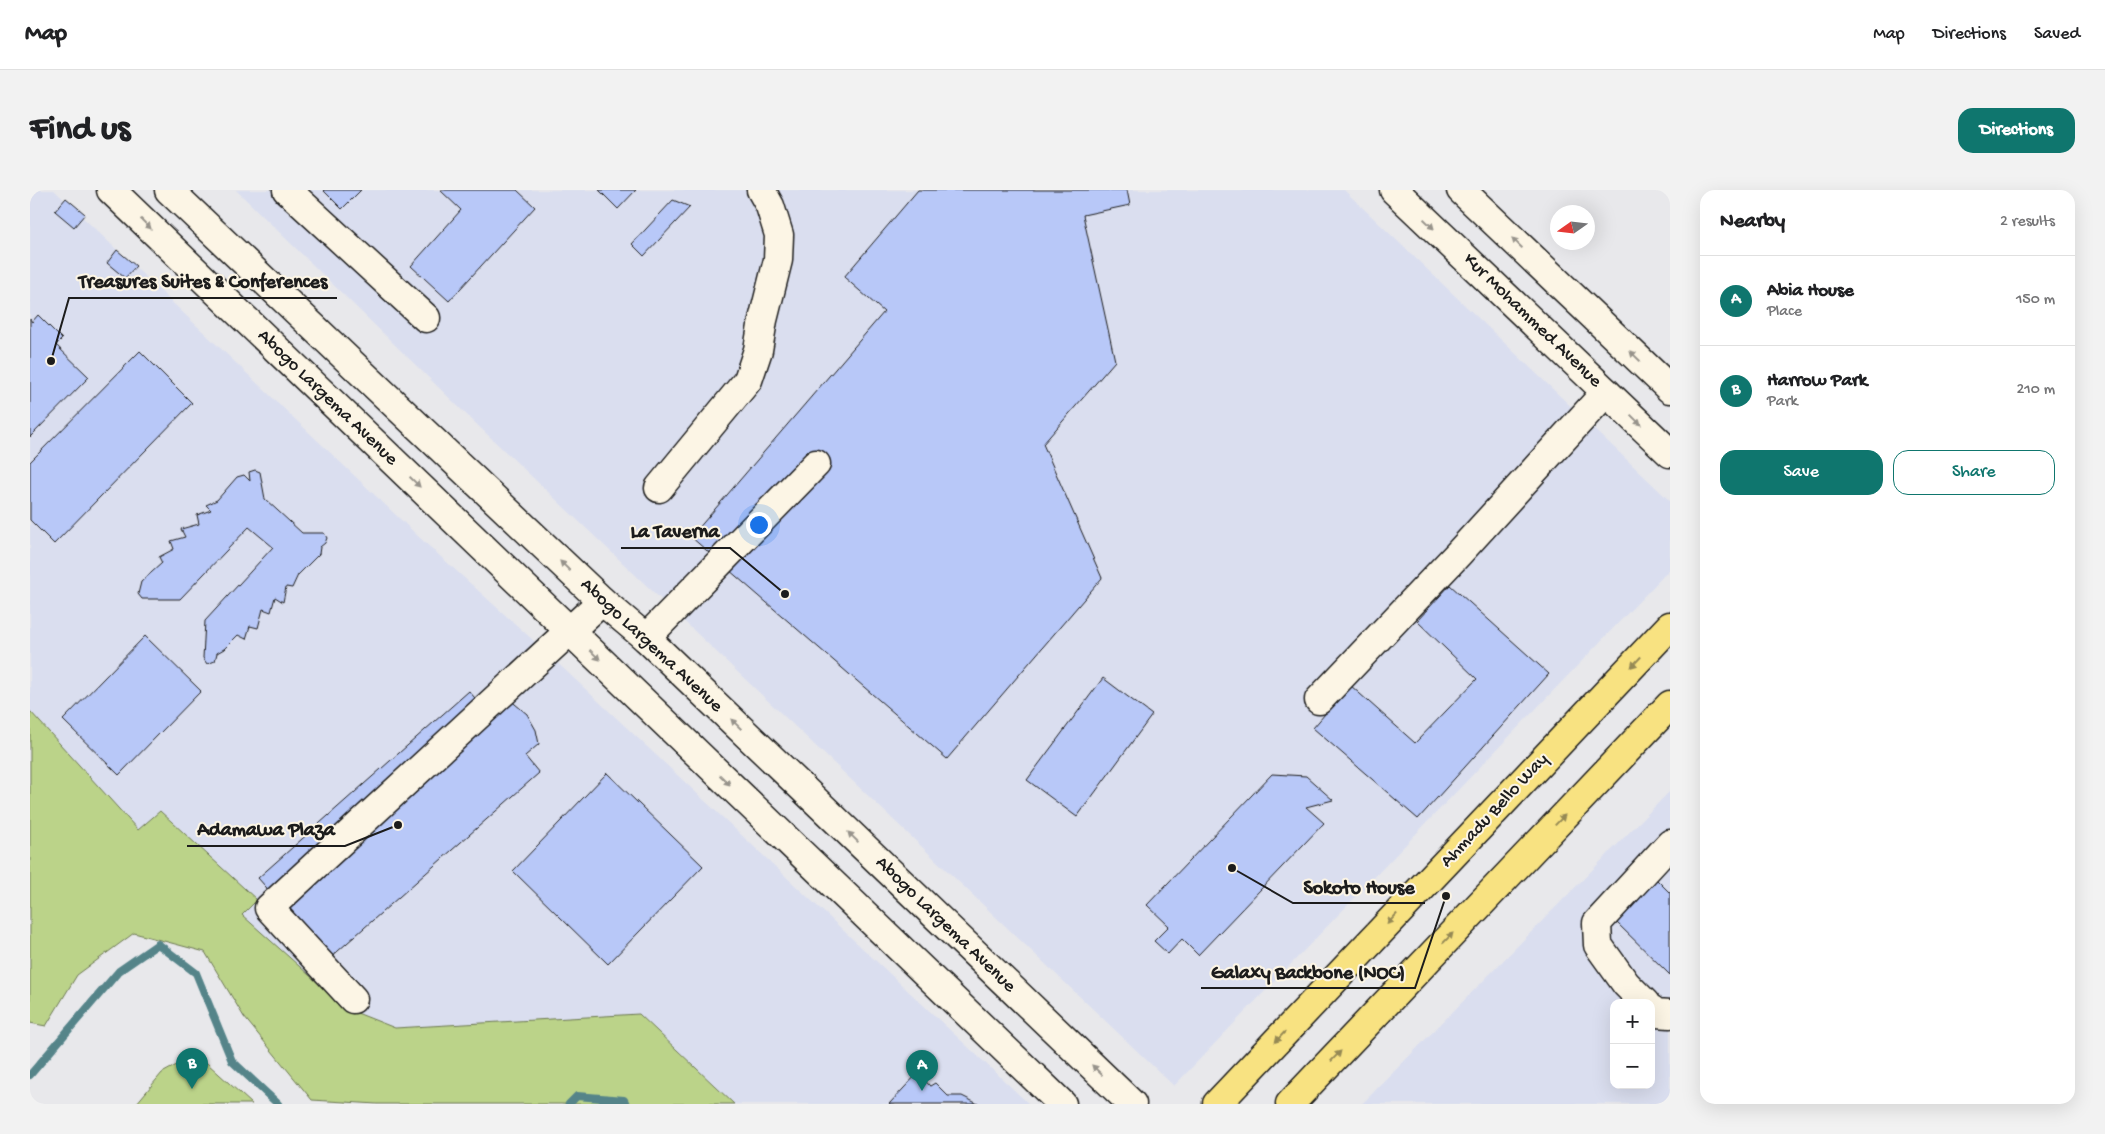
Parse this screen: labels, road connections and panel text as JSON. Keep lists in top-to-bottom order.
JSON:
{
  "streets": {
    "main road": ["Ahmadu Bello Way"],
    "street": ["Kur Mohammed Avenue", "Abogo Largema Avenue"]
  },
  "places": [
    "Treasures Suites & Conferences",
    "La Taverna",
    "Adamawa Plaza",
    "Sokoto House",
    "Galaxy Backbone (NOC)"
  ],
  "north": "left",
  "page": {
    "header": "Map",
    "nav": ["Map", "Directions", "Saved"],
    "buttons": [
      "Directions",
      ["Save", "Share"]
    ],
    "title": "Find us",
    "heading": ["Nearby", "2 results"],
    "list": [
      {
        "mark": "A",
        "name": "Abia House",
        "note": "Place",
        "value": "150 m"
      },
      {
        "mark": "B",
        "name": "Harrow Park",
        "note": "Park",
        "value": "210 m"
      }
    ],
    "map_buttons": ["+", "−"],
    "pins": ["B", "A"]
  }
}
